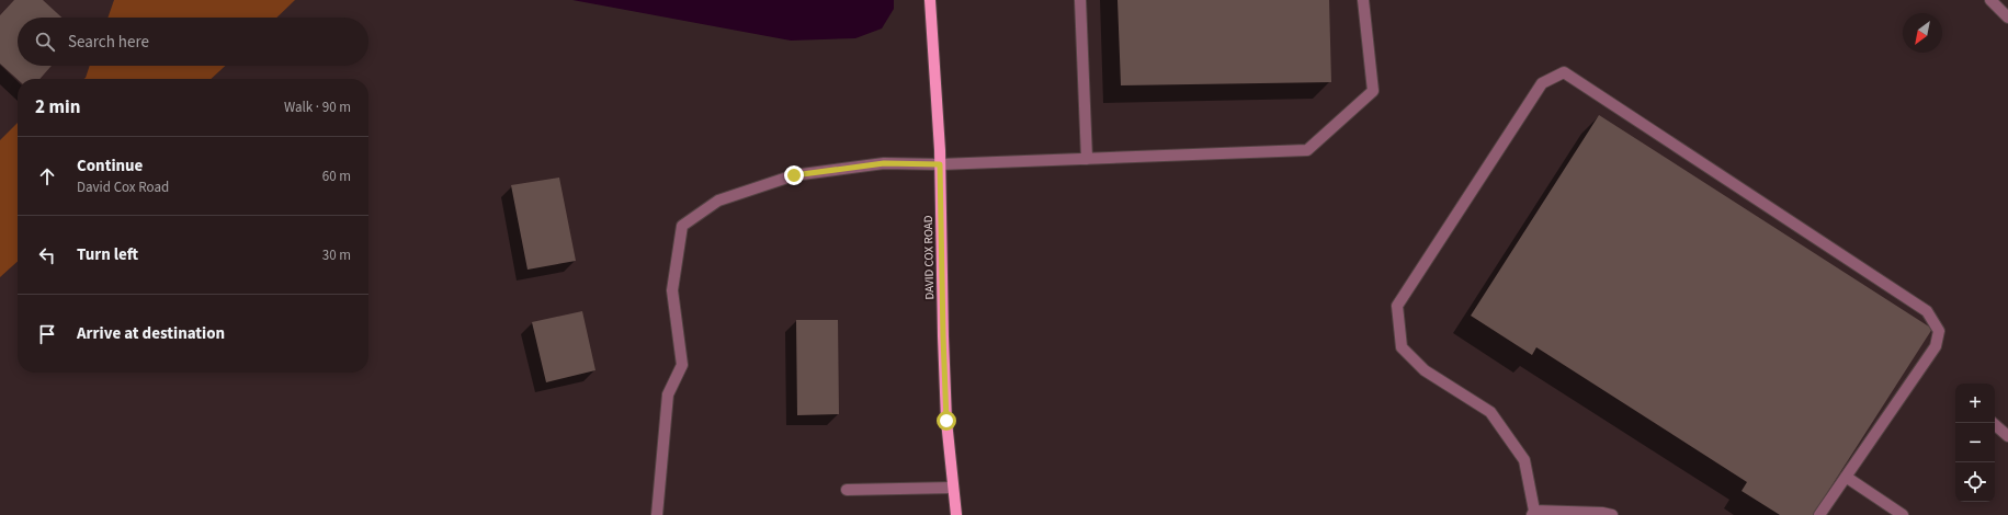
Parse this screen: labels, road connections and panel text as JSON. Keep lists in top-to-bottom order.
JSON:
{
  "streets": {
    "main road": ["DAVID COX ROAD"]
  },
  "north": "bottom left",
  "page": {
    "search": "Search here",
    "heading": ["2 min", "Walk · 90 m"],
    "list": [
      ["Continue", "David Cox Road", "60 m"],
      ["Turn left", "30 m"],
      "Arrive at destination"
    ],
    "map_buttons": ["+", "−"]
  }
}
